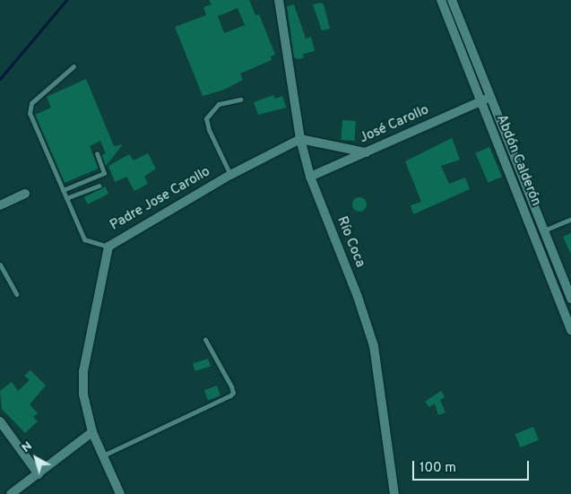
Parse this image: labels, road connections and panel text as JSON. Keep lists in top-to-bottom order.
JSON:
{
  "streets": {
    "street": [
      "José Carollo",
      "Abdón Calderón",
      "Padre Jose Carollo",
      "Río Coca"
    ]
  },
  "crossings": [
    ["José Carollo", "Abdón Calderón"],
    ["José Carollo", "Río Coca"],
    ["Padre Jose Carollo", "Río Coca"]
  ],
  "scale_bar": "100 m",
  "north": "top left"
}
